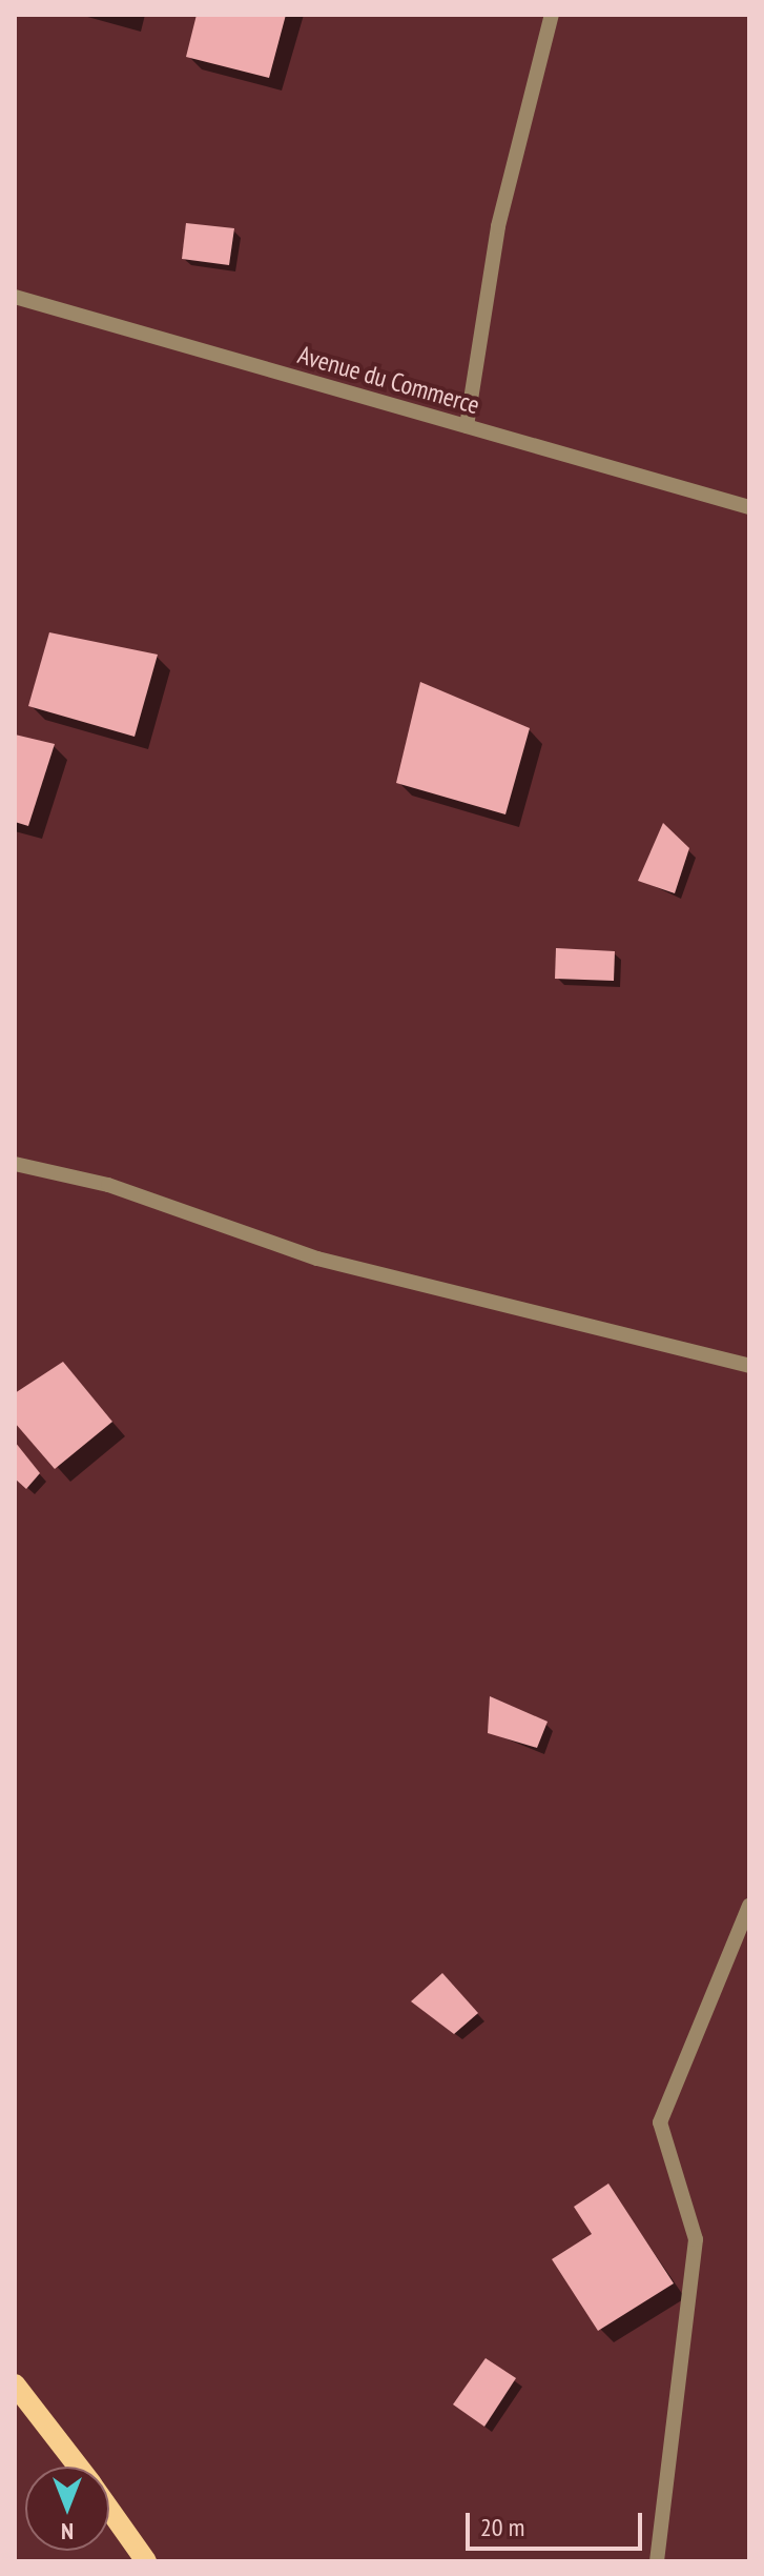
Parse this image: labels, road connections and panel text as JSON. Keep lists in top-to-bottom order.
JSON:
{
  "streets": {
    "street": ["Avenue du Commerce"]
  },
  "scale_bar": "20 m",
  "north": "bottom"
}
